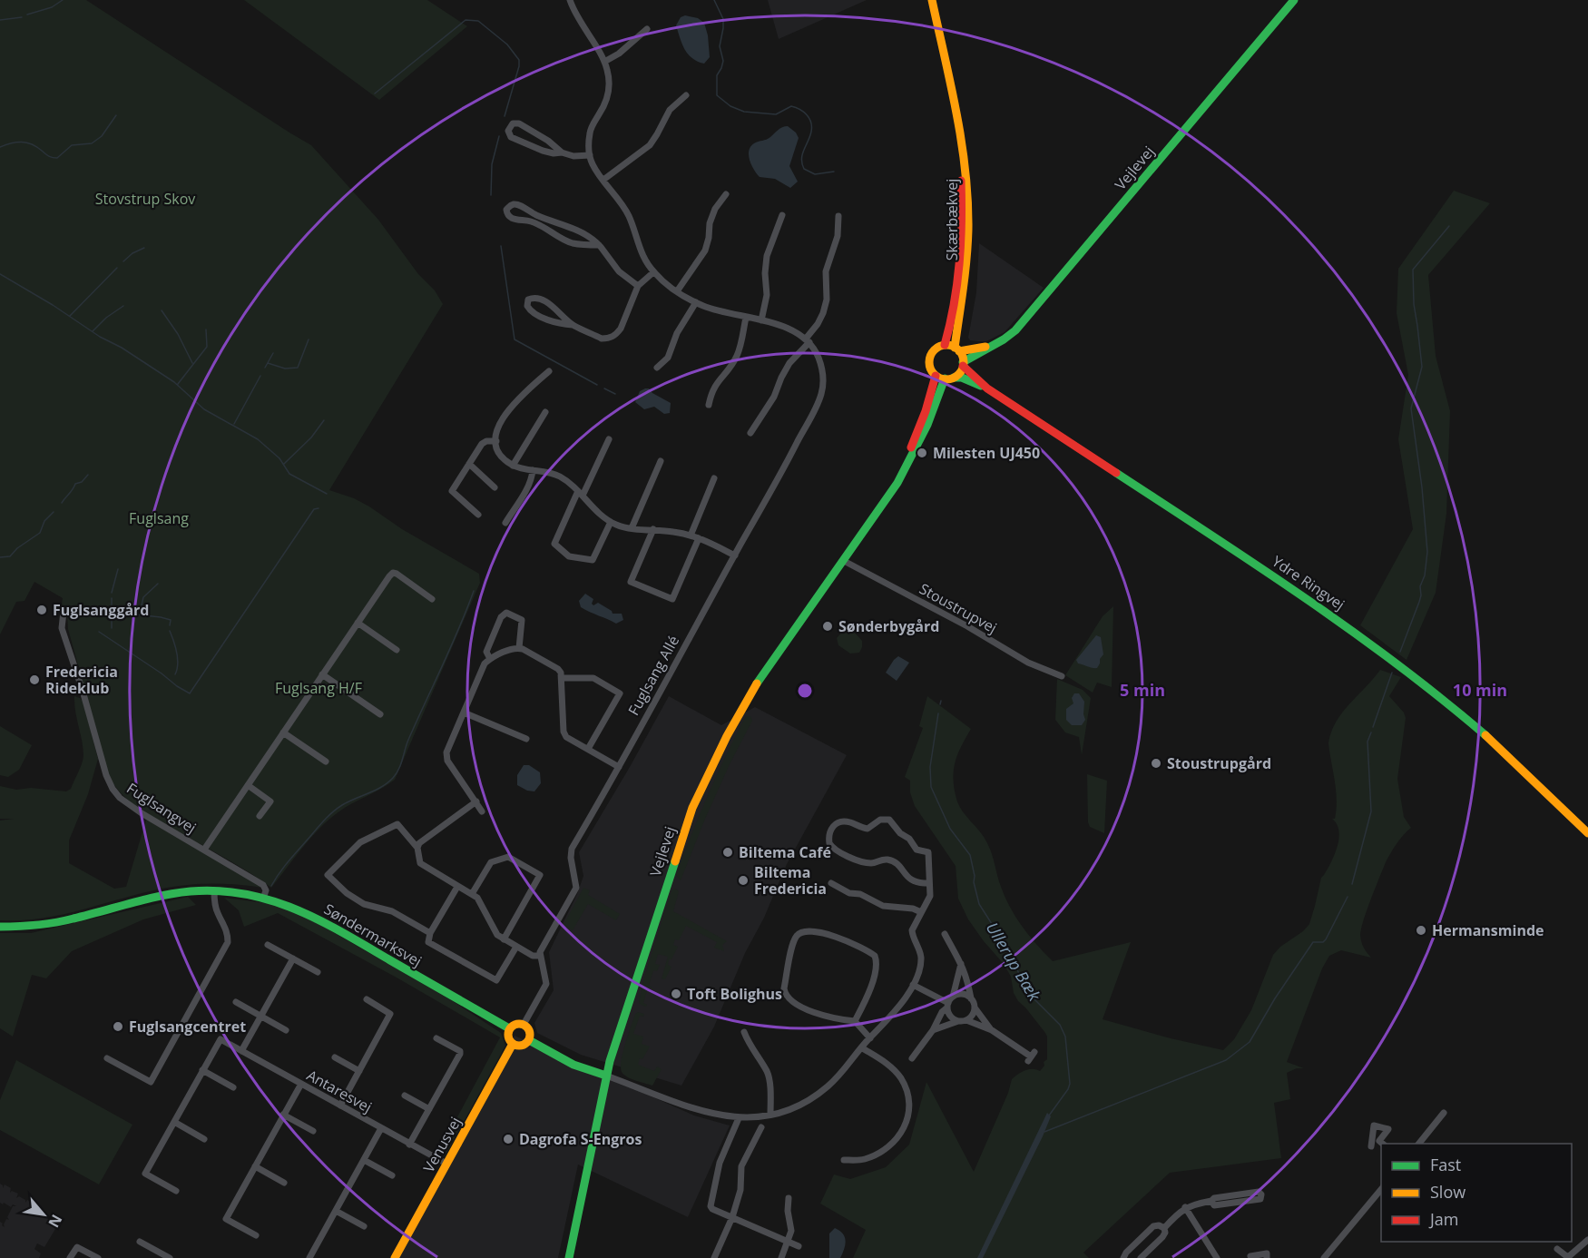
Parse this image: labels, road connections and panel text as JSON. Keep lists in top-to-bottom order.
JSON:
{
  "streets": {
    "street": [
      "Vejlevej",
      "Skærbækvej",
      "Ydre Ringvej",
      "Stoustrupvej",
      "Fuglsang Allé",
      "Fuglsangvej",
      "Søndermarksvej",
      "Antaresvej",
      "Venusvej"
    ]
  },
  "crossings": [
    ["Vejlevej", "Skærbækvej"],
    ["Vejlevej", "Ydre Ringvej"],
    ["Vejlevej", "Stoustrupvej"],
    ["Skærbækvej", "Ydre Ringvej"],
    ["Fuglsangvej", "Søndermarksvej"],
    ["Søndermarksvej", "Venusvej"],
    ["Antaresvej", "Venusvej"]
  ],
  "water": ["Ullerup Bæk"],
  "parks": ["Stovstrup Skov", "Fuglsang", "Fuglsang H/F"],
  "places": [
    "Milesten UJ450",
    "Fuglsanggård",
    "Sønderbygård",
    "Fredericia Rideklub",
    "Stoustrupgård",
    "Biltema Café",
    "Biltema Fredericia",
    "Hermansminde",
    "Toft Bolighus",
    "Fuglsangcentret",
    "Dagrofa S-Engros"
  ],
  "legend": ["Fast", "Slow", "Jam"],
  "north": "bottom right",
  "rings": ["5 min", "10 min"]
}
